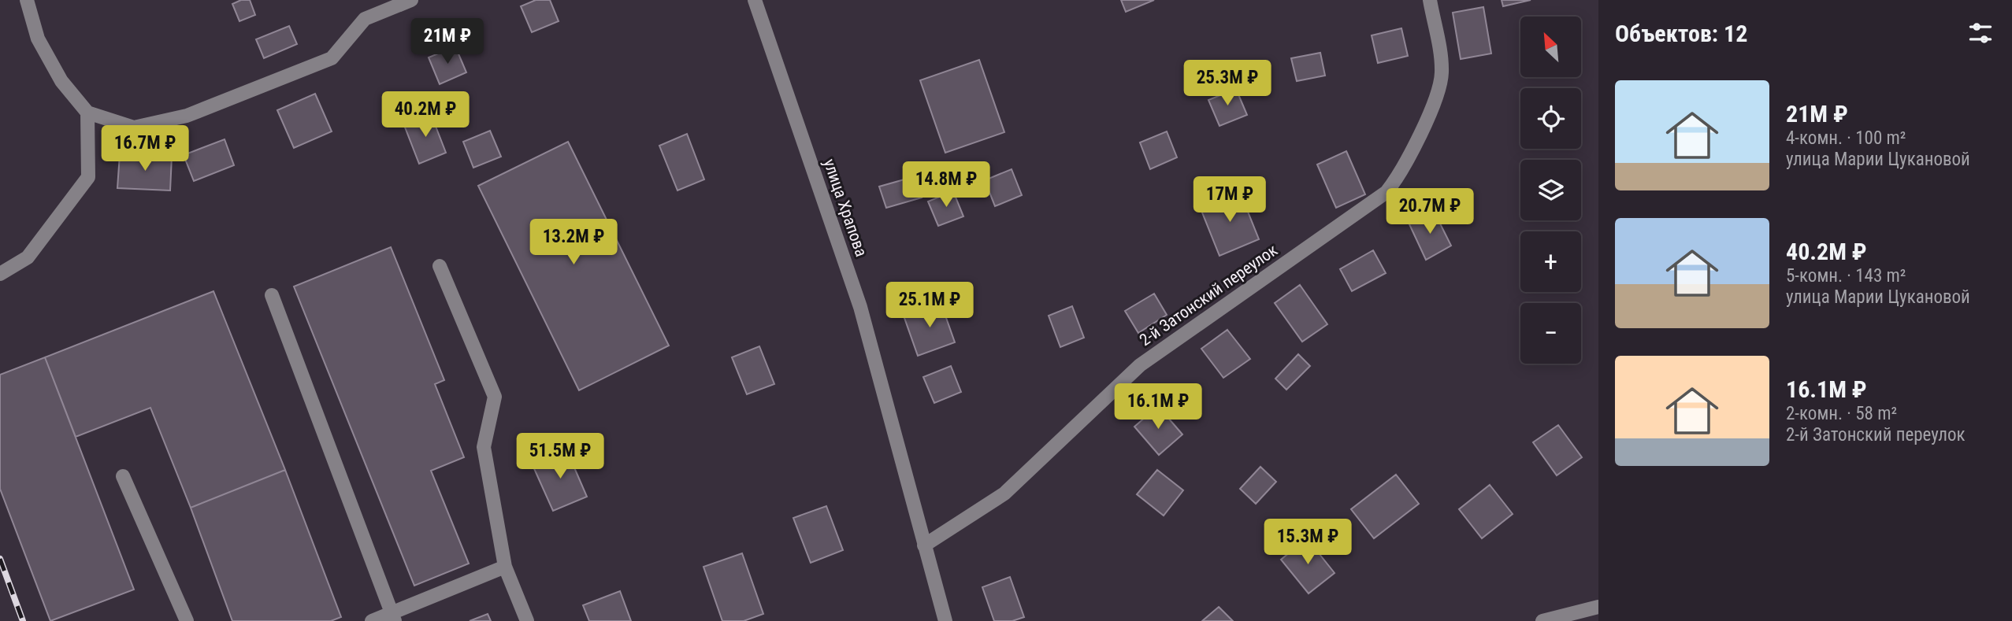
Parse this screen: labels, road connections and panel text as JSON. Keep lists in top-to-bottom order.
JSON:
{
  "streets": {
    "street": ["улица Храпова", "2-й Затонский переулок"]
  },
  "crossings": [
    ["улица Храпова", "2-й Затонский переулок"]
  ],
  "north": "top left",
  "page": {
    "heading": "Объектов: 12",
    "map_buttons": ["+", "−"],
    "price": [
      "21M ₽",
      "25.3M ₽",
      "40.2M ₽",
      "16.7M ₽",
      "14.8M ₽",
      "17M ₽",
      "20.7M ₽",
      "13.2M ₽",
      "25.1M ₽",
      "16.1M ₽",
      "51.5M ₽",
      "15.3M ₽"
    ],
    "list": [
      {
        "name": "21M ₽",
        "note": "4-комн. · 100 m² · улица Марии Цукановой"
      },
      {
        "name": "40.2M ₽",
        "note": "5-комн. · 143 m² · улица Марии Цукановой"
      },
      {
        "name": "16.1M ₽",
        "note": "2-комн. · 58 m² · 2-й Затонский переулок"
      }
    ]
  }
}
